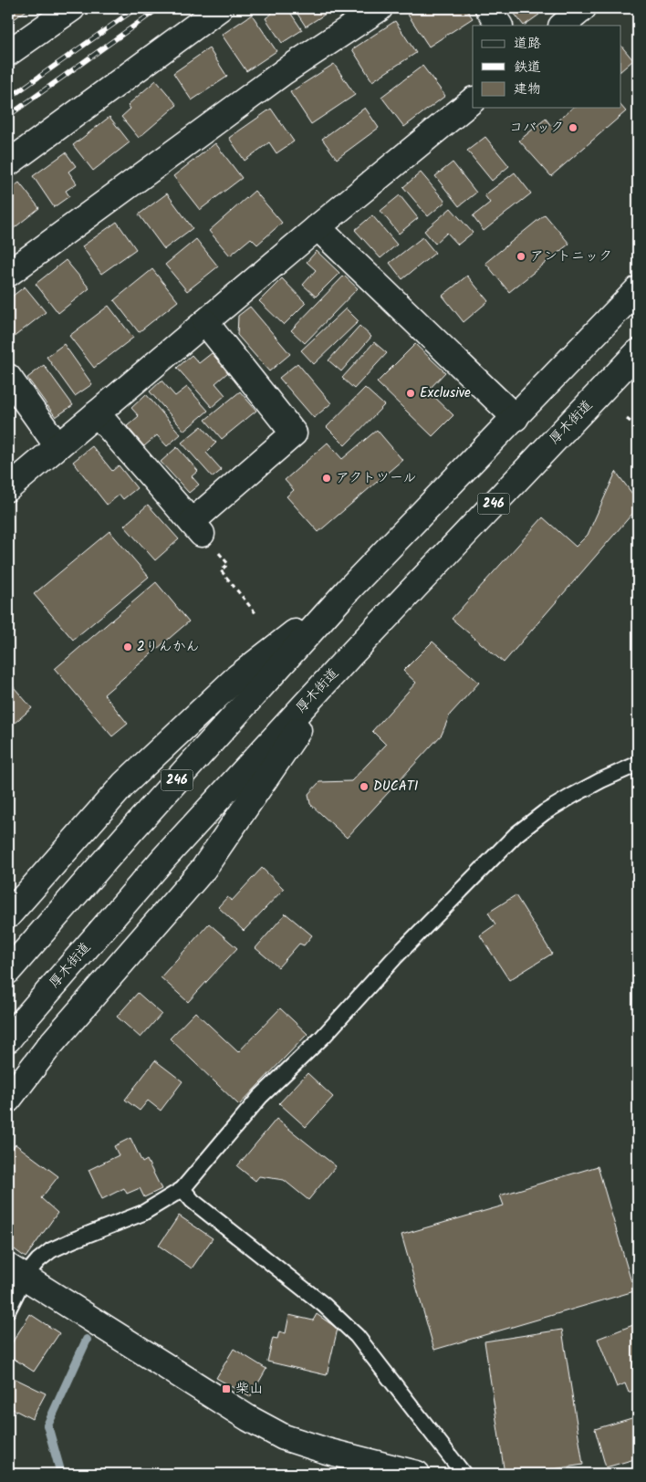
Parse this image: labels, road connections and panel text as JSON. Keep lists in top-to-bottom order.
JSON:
{
  "streets": {
    "main road": ["厚木街道", "246"]
  },
  "places": {
    "other": [
      "コバック",
      "アントニック",
      "Exclusive",
      "アクトツール",
      "2りんかん",
      "DUCATI"
    ],
    "transit": ["柴山"]
  },
  "legend": ["道路", "鉄道", "建物"]
}
